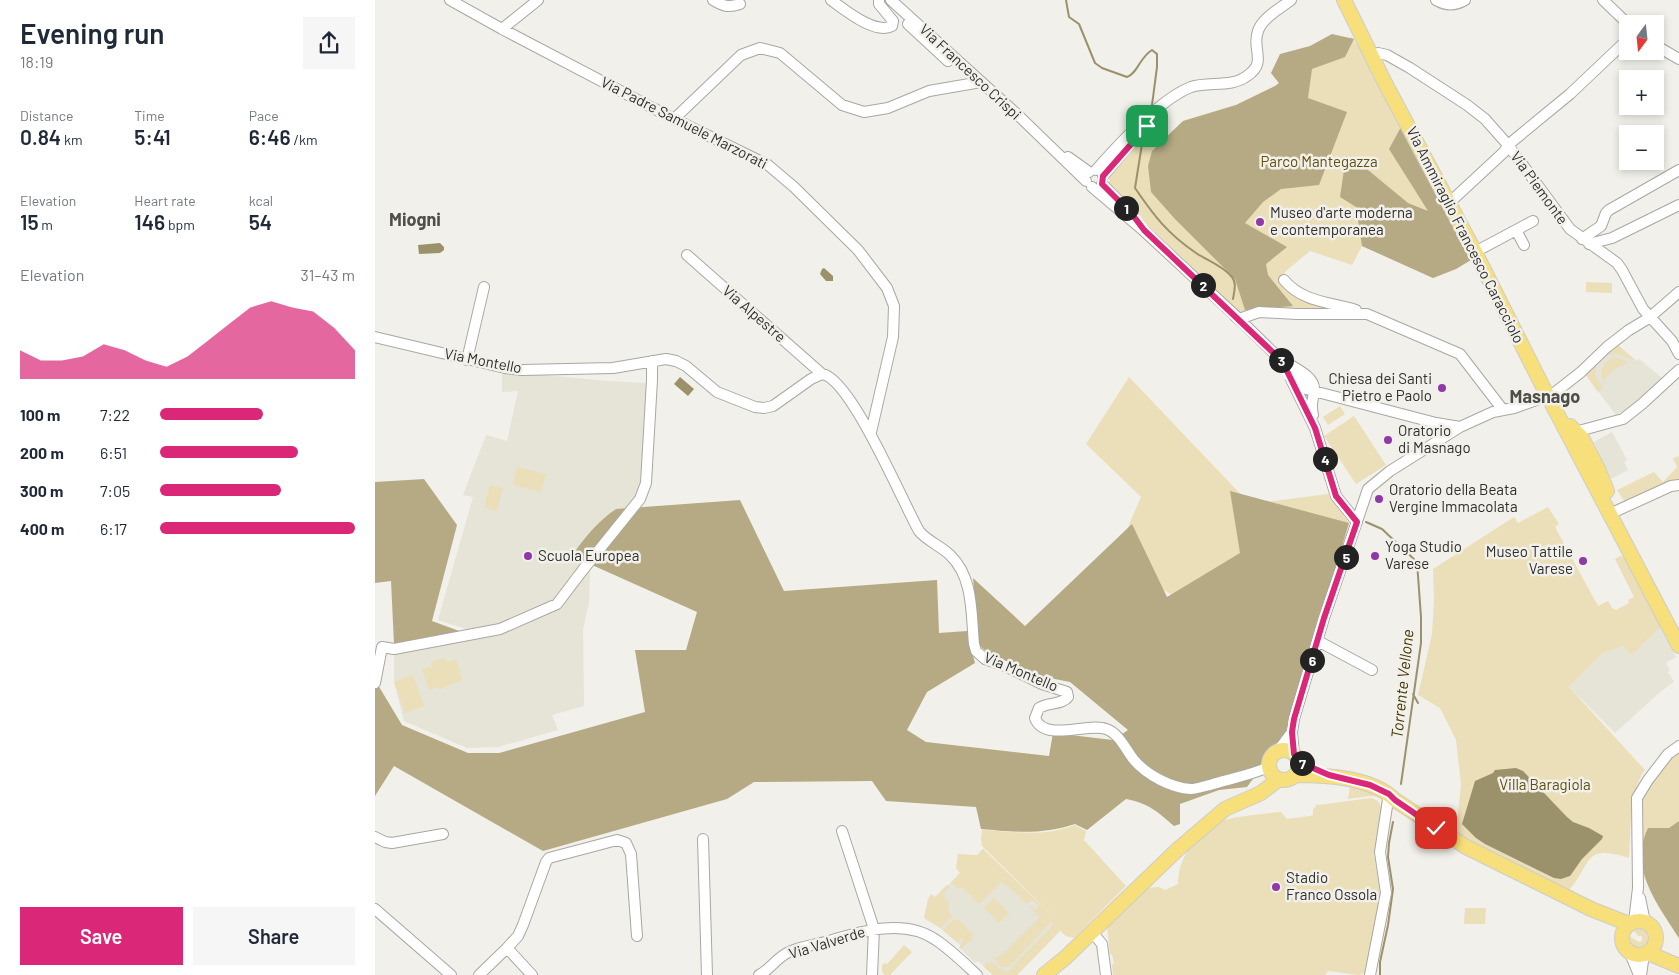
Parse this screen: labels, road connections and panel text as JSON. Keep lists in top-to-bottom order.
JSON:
{
  "streets": {
    "main road": ["Via Ammiraglio Francesco Caracciolo"],
    "street": [
      "Via Francesco Crispi",
      "Via Padre Samuele Marzorati",
      "Via Piemonte",
      "Via Alpestre",
      "Via Montello",
      "Via Valverde"
    ]
  },
  "crossings": [
    ["Via Padre Samuele Marzorati", "Via Montello"],
    ["Via Piemonte", "Via Ammiraglio Francesco Caracciolo"],
    ["Via Alpestre", "Via Montello"]
  ],
  "districts": ["Miogni", "Masnago"],
  "water": ["Torrente Vellone"],
  "parks": ["Parco Mantegazza", "Villa Baragiola"],
  "places": [
    "Museo d'arte moderna e contemporanea",
    "Chiesa dei Santi Pietro e Paolo",
    "Oratorio di Masnago",
    "Oratorio della Beata Vergine Immacolata",
    "Scuola Europea",
    "Yoga Studio Varese",
    "Museo Tattile Varese",
    "Stadio Franco Ossola"
  ],
  "north": "bottom",
  "page": {
    "heading": ["Evening run", "18:19"],
    "map_buttons": ["+", "−"],
    "stats": [
      ["Distance", "0.84 km"],
      ["Time", "5:41"],
      ["Pace", "6:46 /km"],
      ["Elevation", "15 m"],
      ["Heart rate", "146 bpm"],
      ["kcal", "54"]
    ],
    "pins": [
      "1",
      "2",
      "3",
      "4",
      "5",
      "6",
      "7"
    ],
    "chart": ["Elevation", "31–43 m"],
    "list": [
      {
        "name": "100 m",
        "note": "7:22"
      },
      {
        "name": "200 m",
        "note": "6:51"
      },
      {
        "name": "300 m",
        "note": "7:05"
      },
      {
        "name": "400 m",
        "note": "6:17"
      }
    ],
    "buttons": ["Save", "Share"]
  }
}
